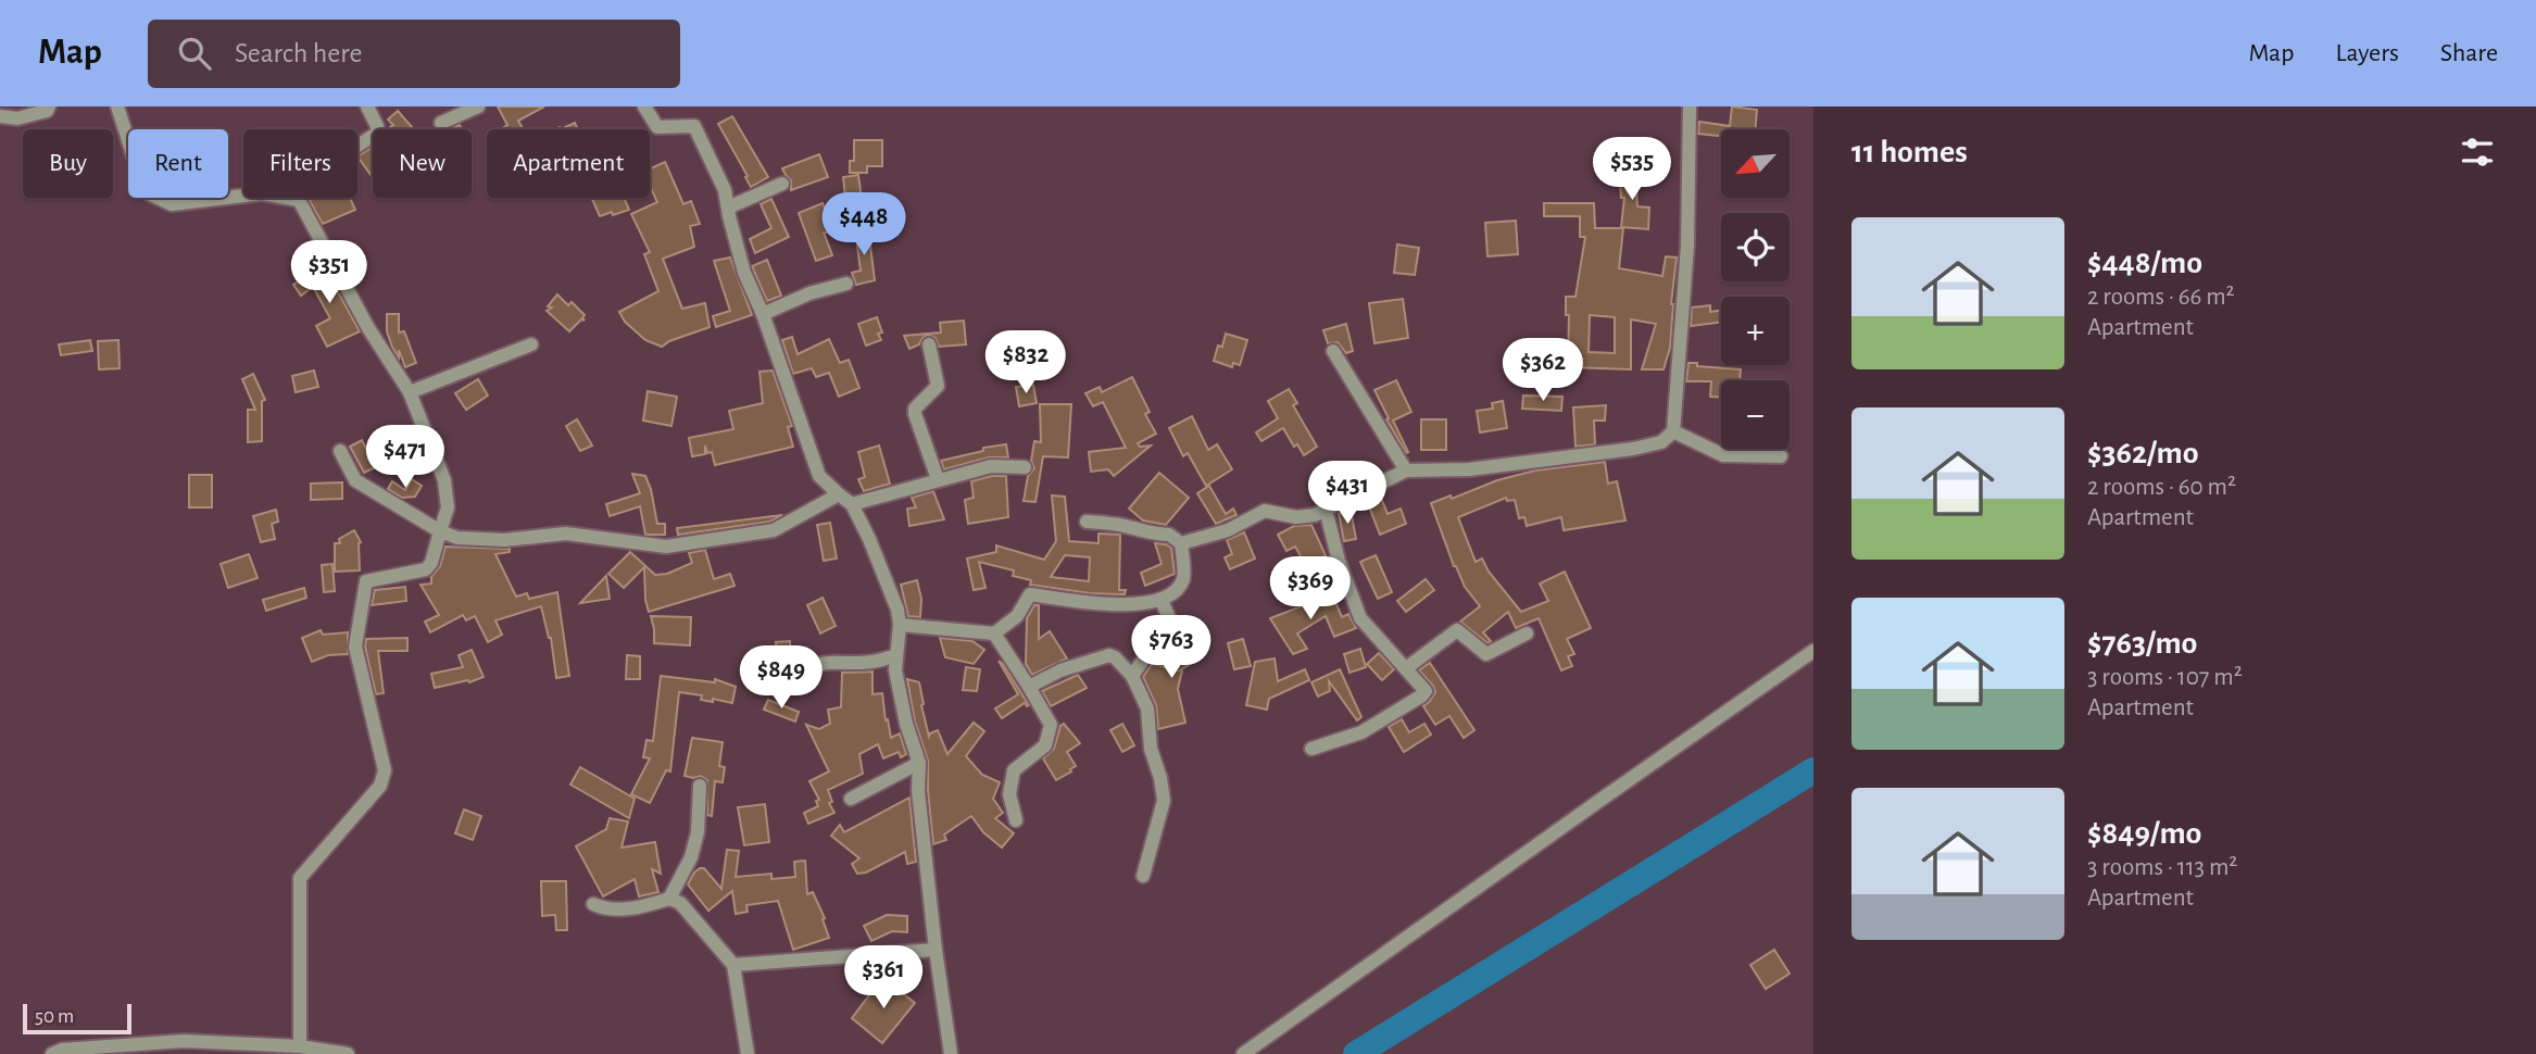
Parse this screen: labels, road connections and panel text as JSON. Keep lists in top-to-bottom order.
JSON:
{
  "scale_bar": "50 m",
  "north": "bottom left",
  "page": {
    "header": "Map",
    "search": "Search here",
    "nav": ["Map", "Layers", "Share"],
    "heading": "11 homes",
    "map_buttons": ["+", "−"],
    "chip": [
      "Buy",
      "Rent",
      "Filters",
      "New",
      "Apartment"
    ],
    "price": [
      "$535",
      "$448",
      "$351",
      "$832",
      "$362",
      "$471",
      "$431",
      "$369",
      "$763",
      "$849",
      "$361"
    ],
    "list": [
      {
        "name": "$448/mo",
        "note": "2 rooms · 66 m² · Apartment"
      },
      {
        "name": "$362/mo",
        "note": "2 rooms · 60 m² · Apartment"
      },
      {
        "name": "$763/mo",
        "note": "3 rooms · 107 m² · Apartment"
      },
      {
        "name": "$849/mo",
        "note": "3 rooms · 113 m² · Apartment"
      }
    ],
    "scale": "50 m"
  }
}
